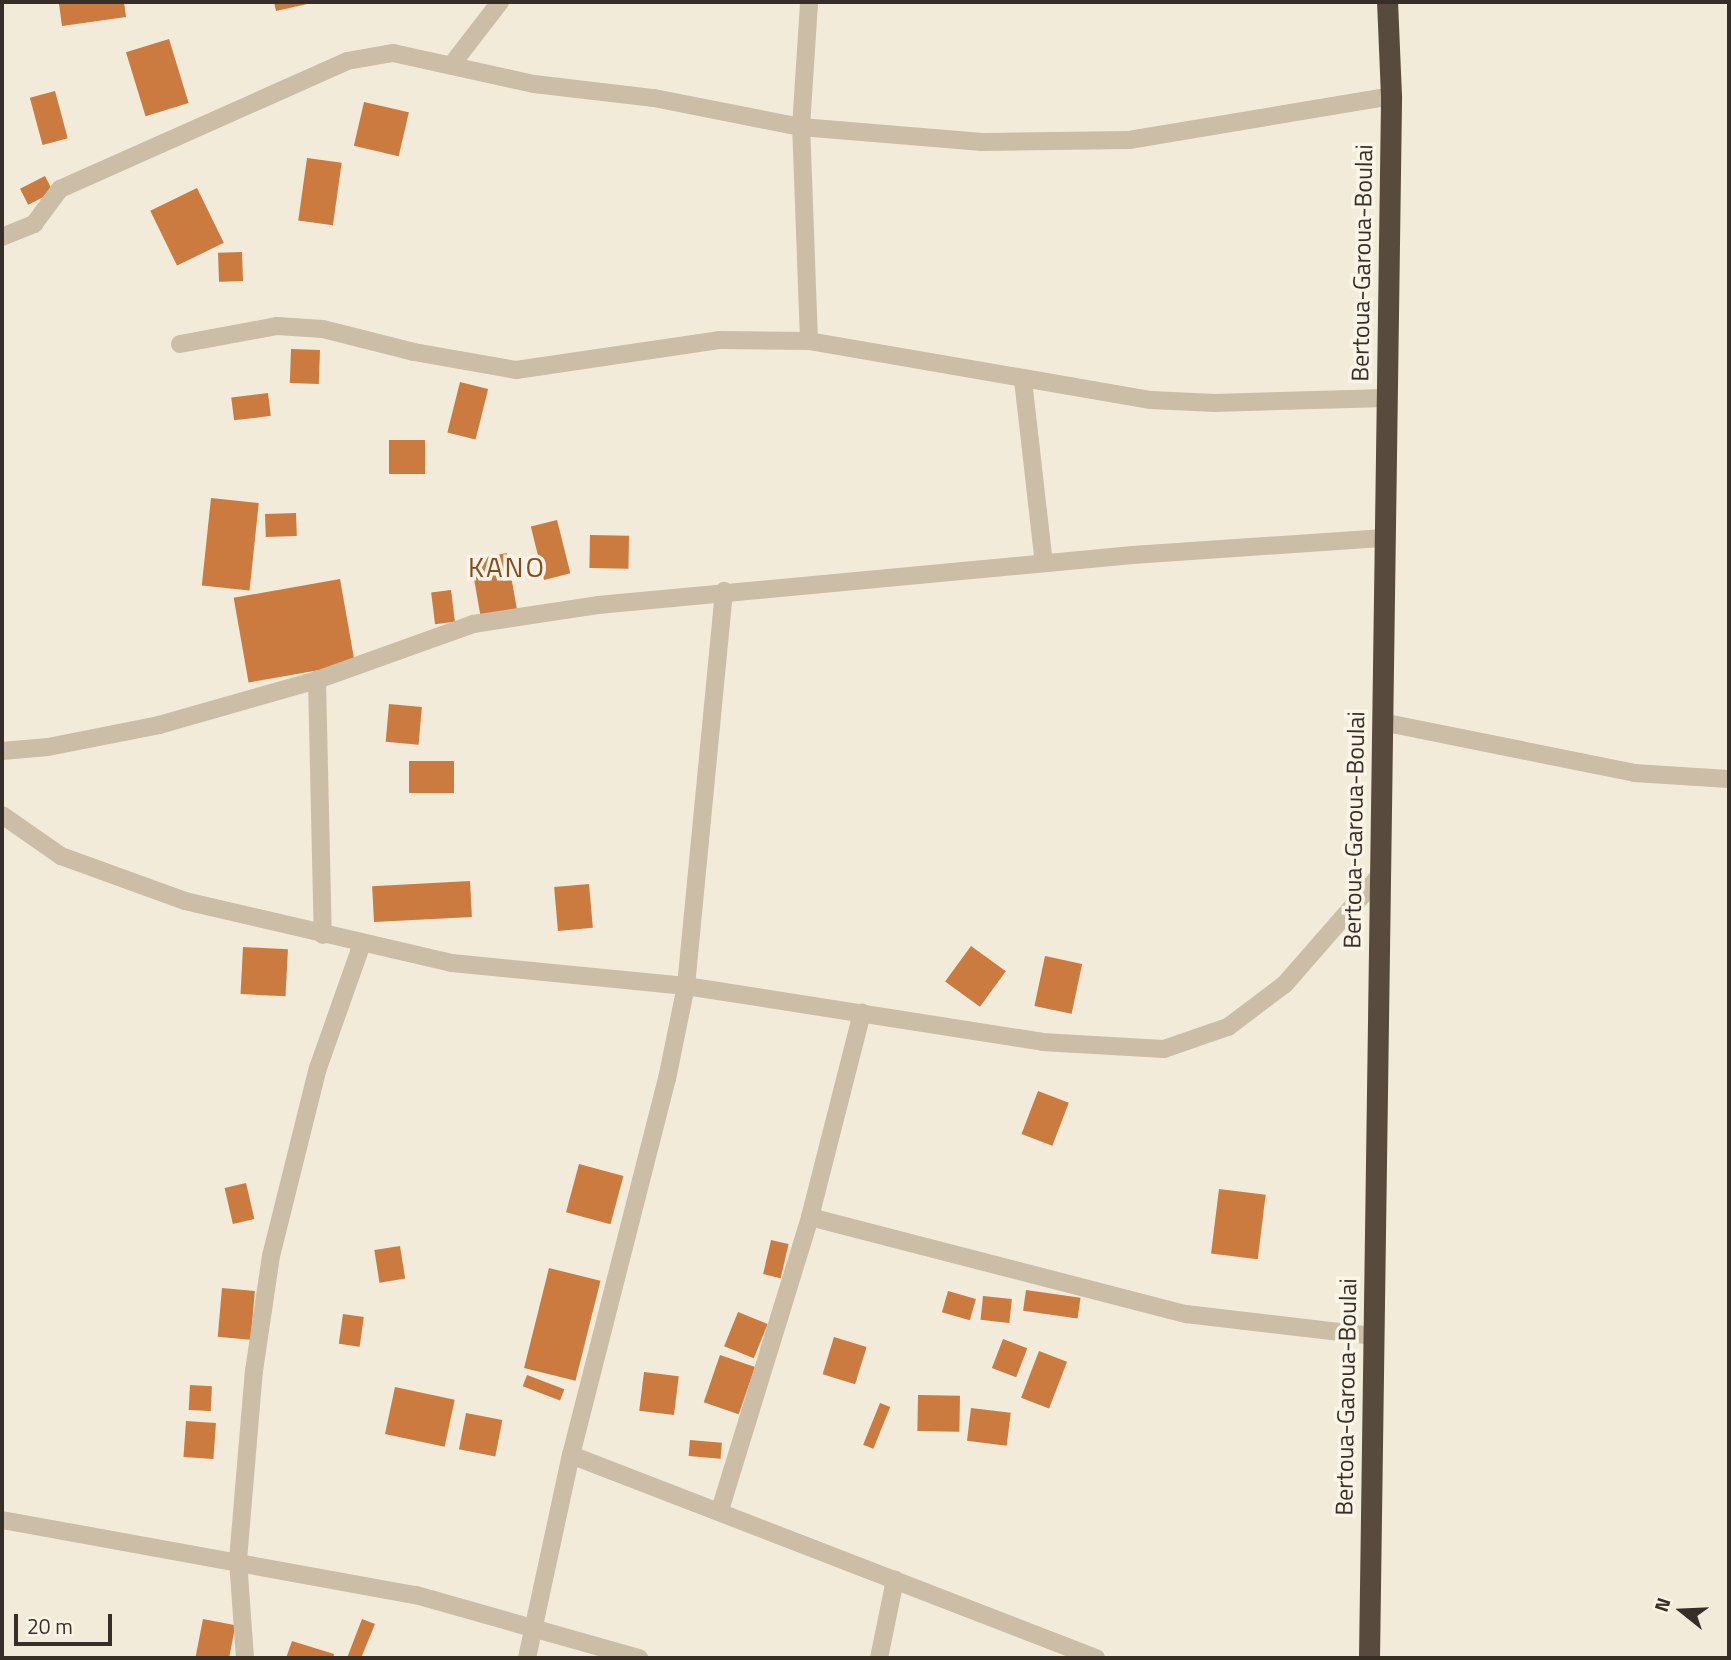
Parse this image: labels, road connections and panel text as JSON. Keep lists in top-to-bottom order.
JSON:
{
  "streets": {
    "highway": ["Bertoua-Garoua-Boulai"]
  },
  "districts": ["KANO"],
  "scale_bar": "20 m",
  "north": "left"
}
